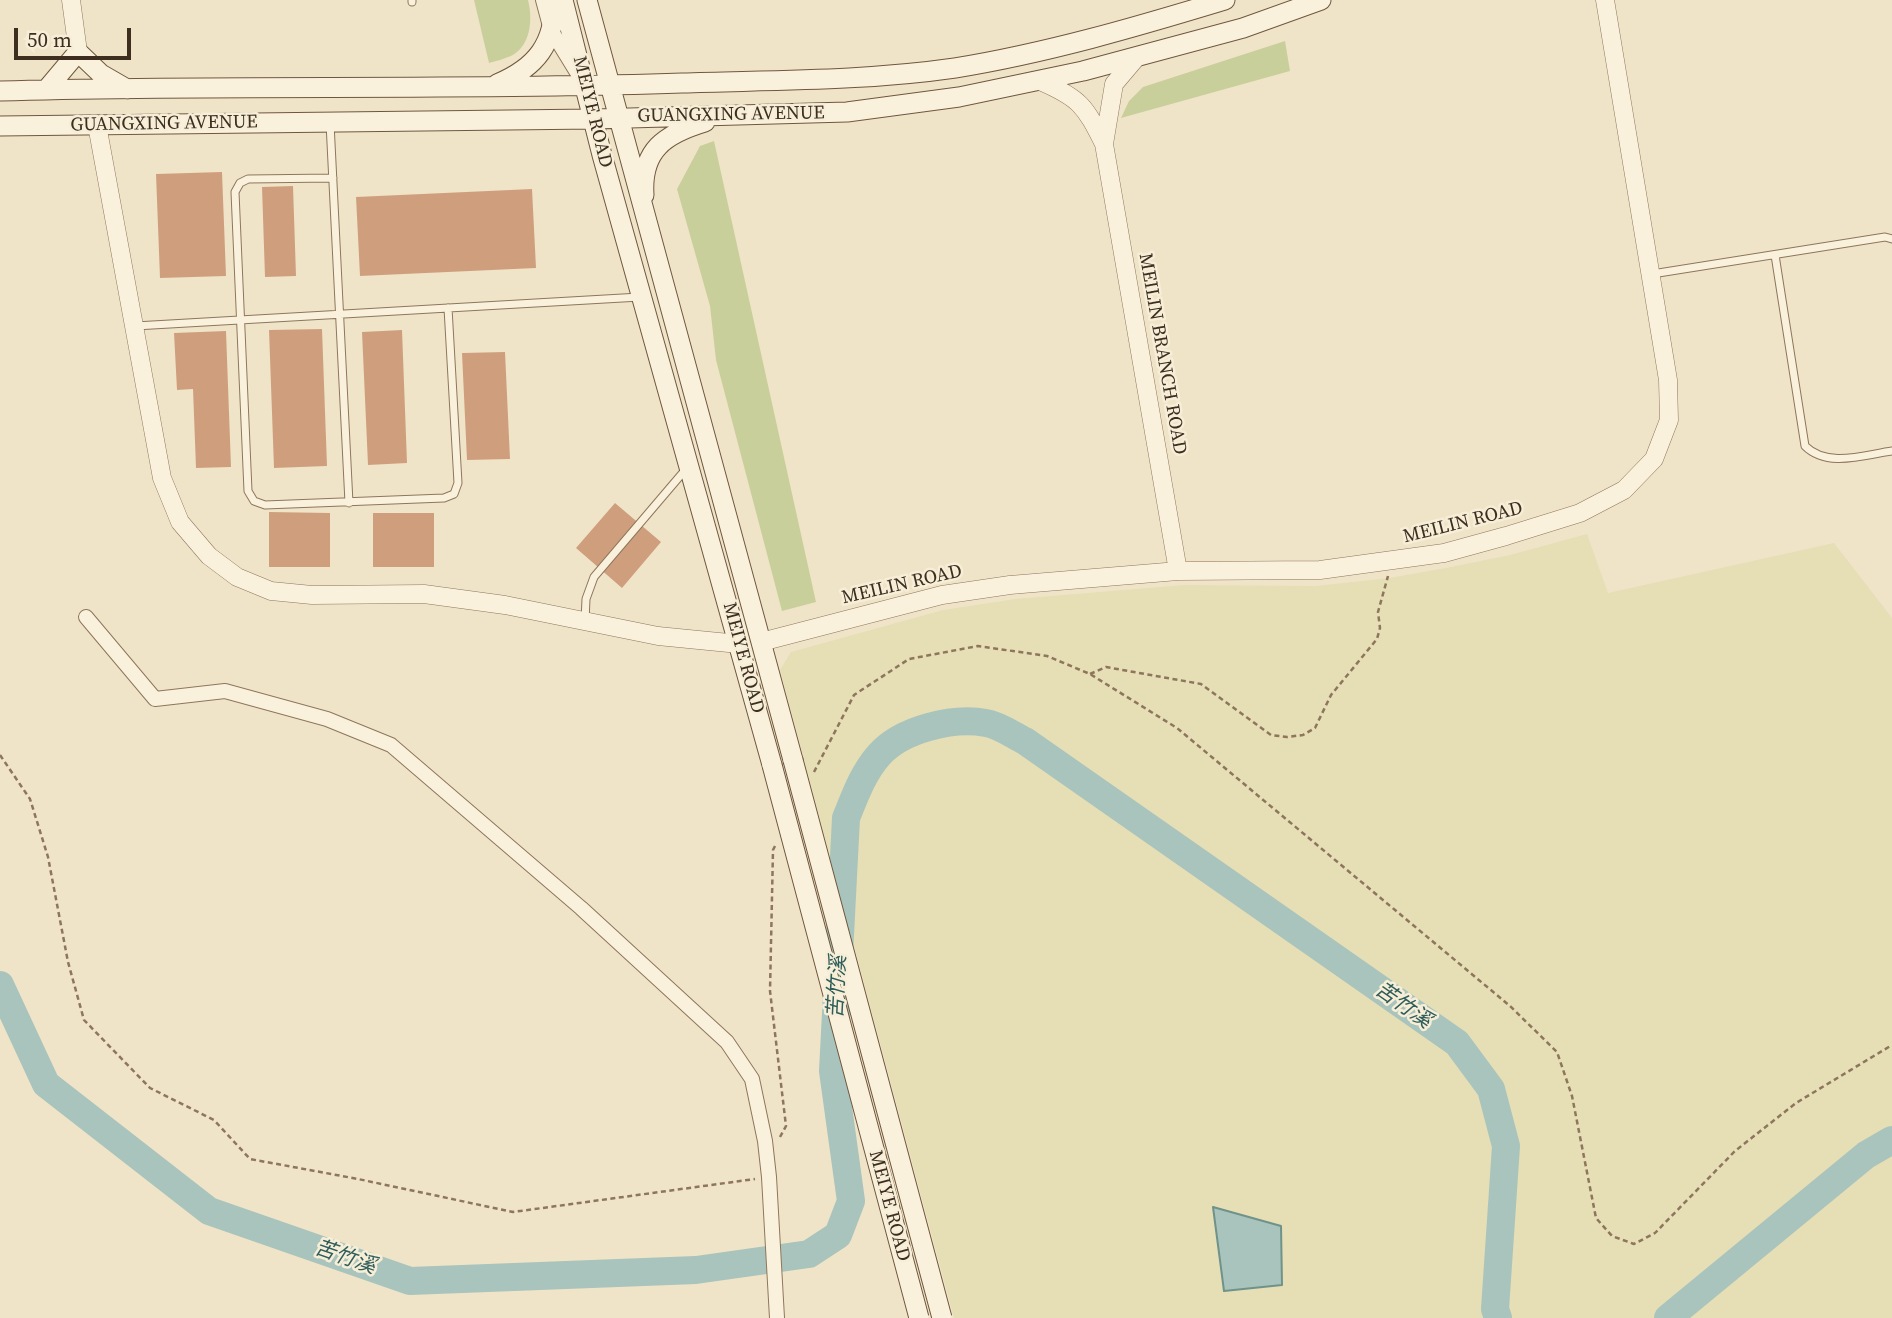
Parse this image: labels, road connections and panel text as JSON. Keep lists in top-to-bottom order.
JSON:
{
  "streets": {
    "main road": ["MEIYE ROAD", "GUANGXING AVENUE"],
    "street": ["MEILIN BRANCH ROAD", "MEILIN ROAD"]
  },
  "crossings": [
    ["MEIYE ROAD", "GUANGXING AVENUE"],
    ["MEIYE ROAD", "MEILIN ROAD"],
    ["MEILIN BRANCH ROAD", "MEILIN ROAD"]
  ],
  "water": ["苦竹溪"],
  "scale_bar": "50 m"
}
